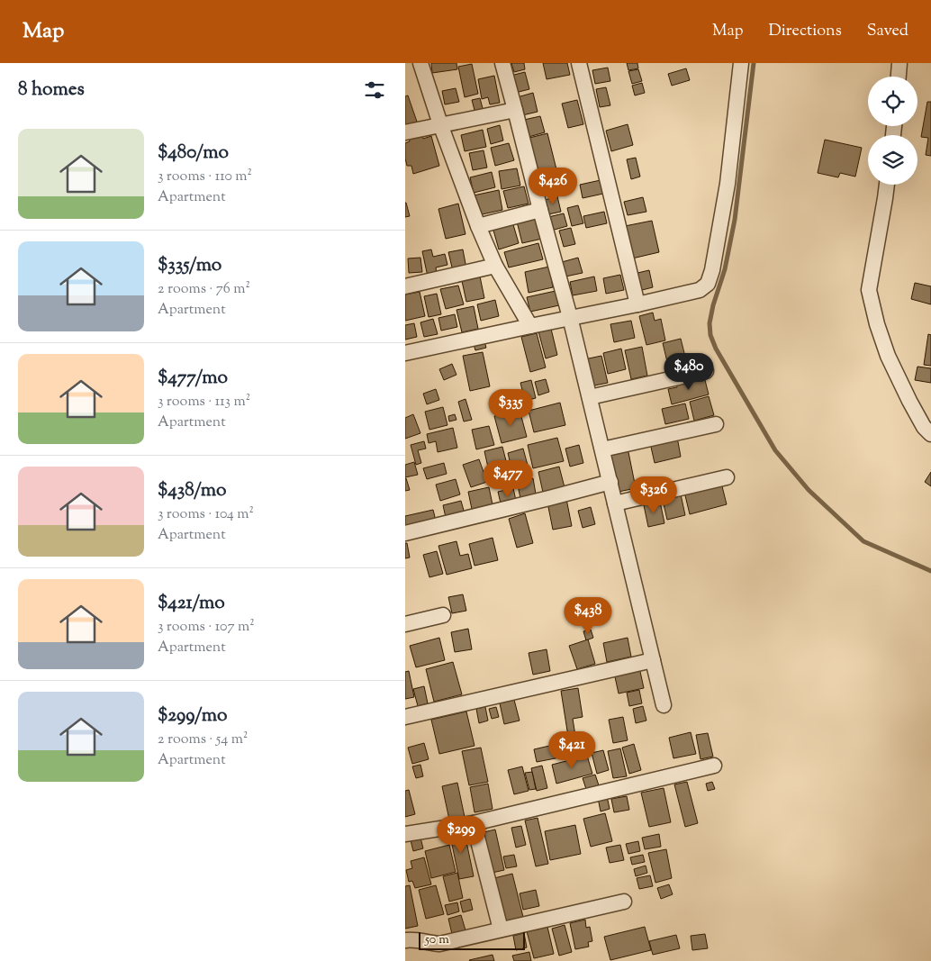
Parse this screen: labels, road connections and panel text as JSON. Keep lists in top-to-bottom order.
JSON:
{
  "scale_bar": "50 m",
  "page": {
    "header": "Map",
    "nav": ["Map", "Directions", "Saved"],
    "heading": "8 homes",
    "list": [
      {
        "name": "$480/mo",
        "note": "3 rooms · 110 m² · Apartment"
      },
      {
        "name": "$335/mo",
        "note": "2 rooms · 76 m² · Apartment"
      },
      {
        "name": "$477/mo",
        "note": "3 rooms · 113 m² · Apartment"
      },
      {
        "name": "$438/mo",
        "note": "3 rooms · 104 m² · Apartment"
      },
      {
        "name": "$421/mo",
        "note": "3 rooms · 107 m² · Apartment"
      },
      {
        "name": "$299/mo",
        "note": "2 rooms · 54 m² · Apartment"
      }
    ],
    "price": [
      "$426",
      "$480",
      "$335",
      "$477",
      "$326",
      "$438",
      "$421",
      "$299"
    ],
    "scale": "50 m"
  }
}
